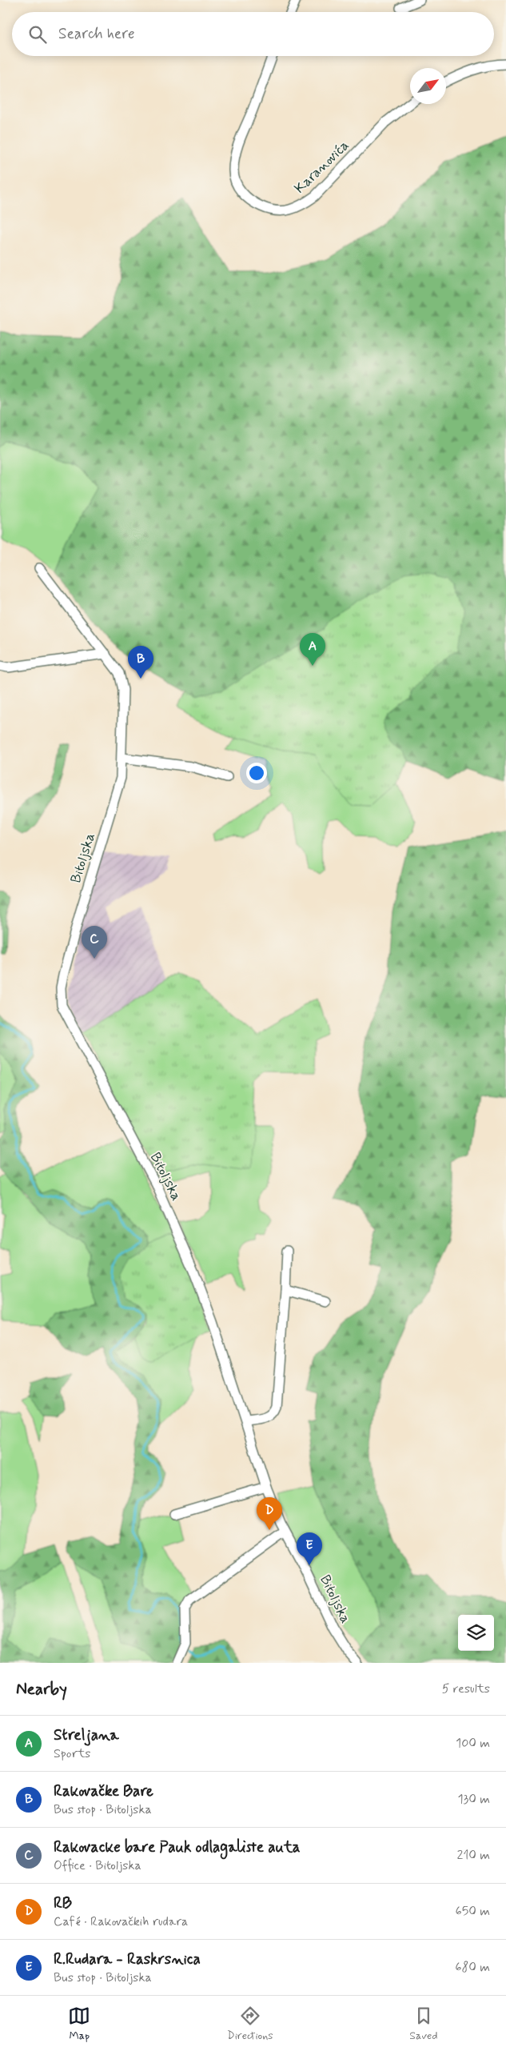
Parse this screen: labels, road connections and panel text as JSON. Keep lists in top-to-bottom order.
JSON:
{
  "streets": {
    "street": ["Karanovića", "Bitoljska"]
  },
  "north": "top right",
  "page": {
    "search": "Search here",
    "pins": [
      "A",
      "B",
      "C",
      "D",
      "E"
    ],
    "heading": ["Nearby", "5 results"],
    "list": [
      {
        "mark": "A",
        "name": "Streljana",
        "note": "Sports",
        "value": "100 m"
      },
      {
        "mark": "B",
        "name": "Rakovačke Bare",
        "note": "Bus stop · Bitoljska",
        "value": "130 m"
      },
      {
        "mark": "C",
        "name": "Rakovacke bare Pauk odlagaliste auta",
        "note": "Office · Bitoljska",
        "value": "210 m"
      },
      {
        "mark": "D",
        "name": "RB",
        "note": "Café · Rakovačkih rudara",
        "value": "650 m"
      },
      {
        "mark": "E",
        "name": "R.Rudara - Raskrsnica",
        "note": "Bus stop · Bitoljska",
        "value": "680 m"
      }
    ],
    "nav": ["Map", "Directions", "Saved"]
  }
}
